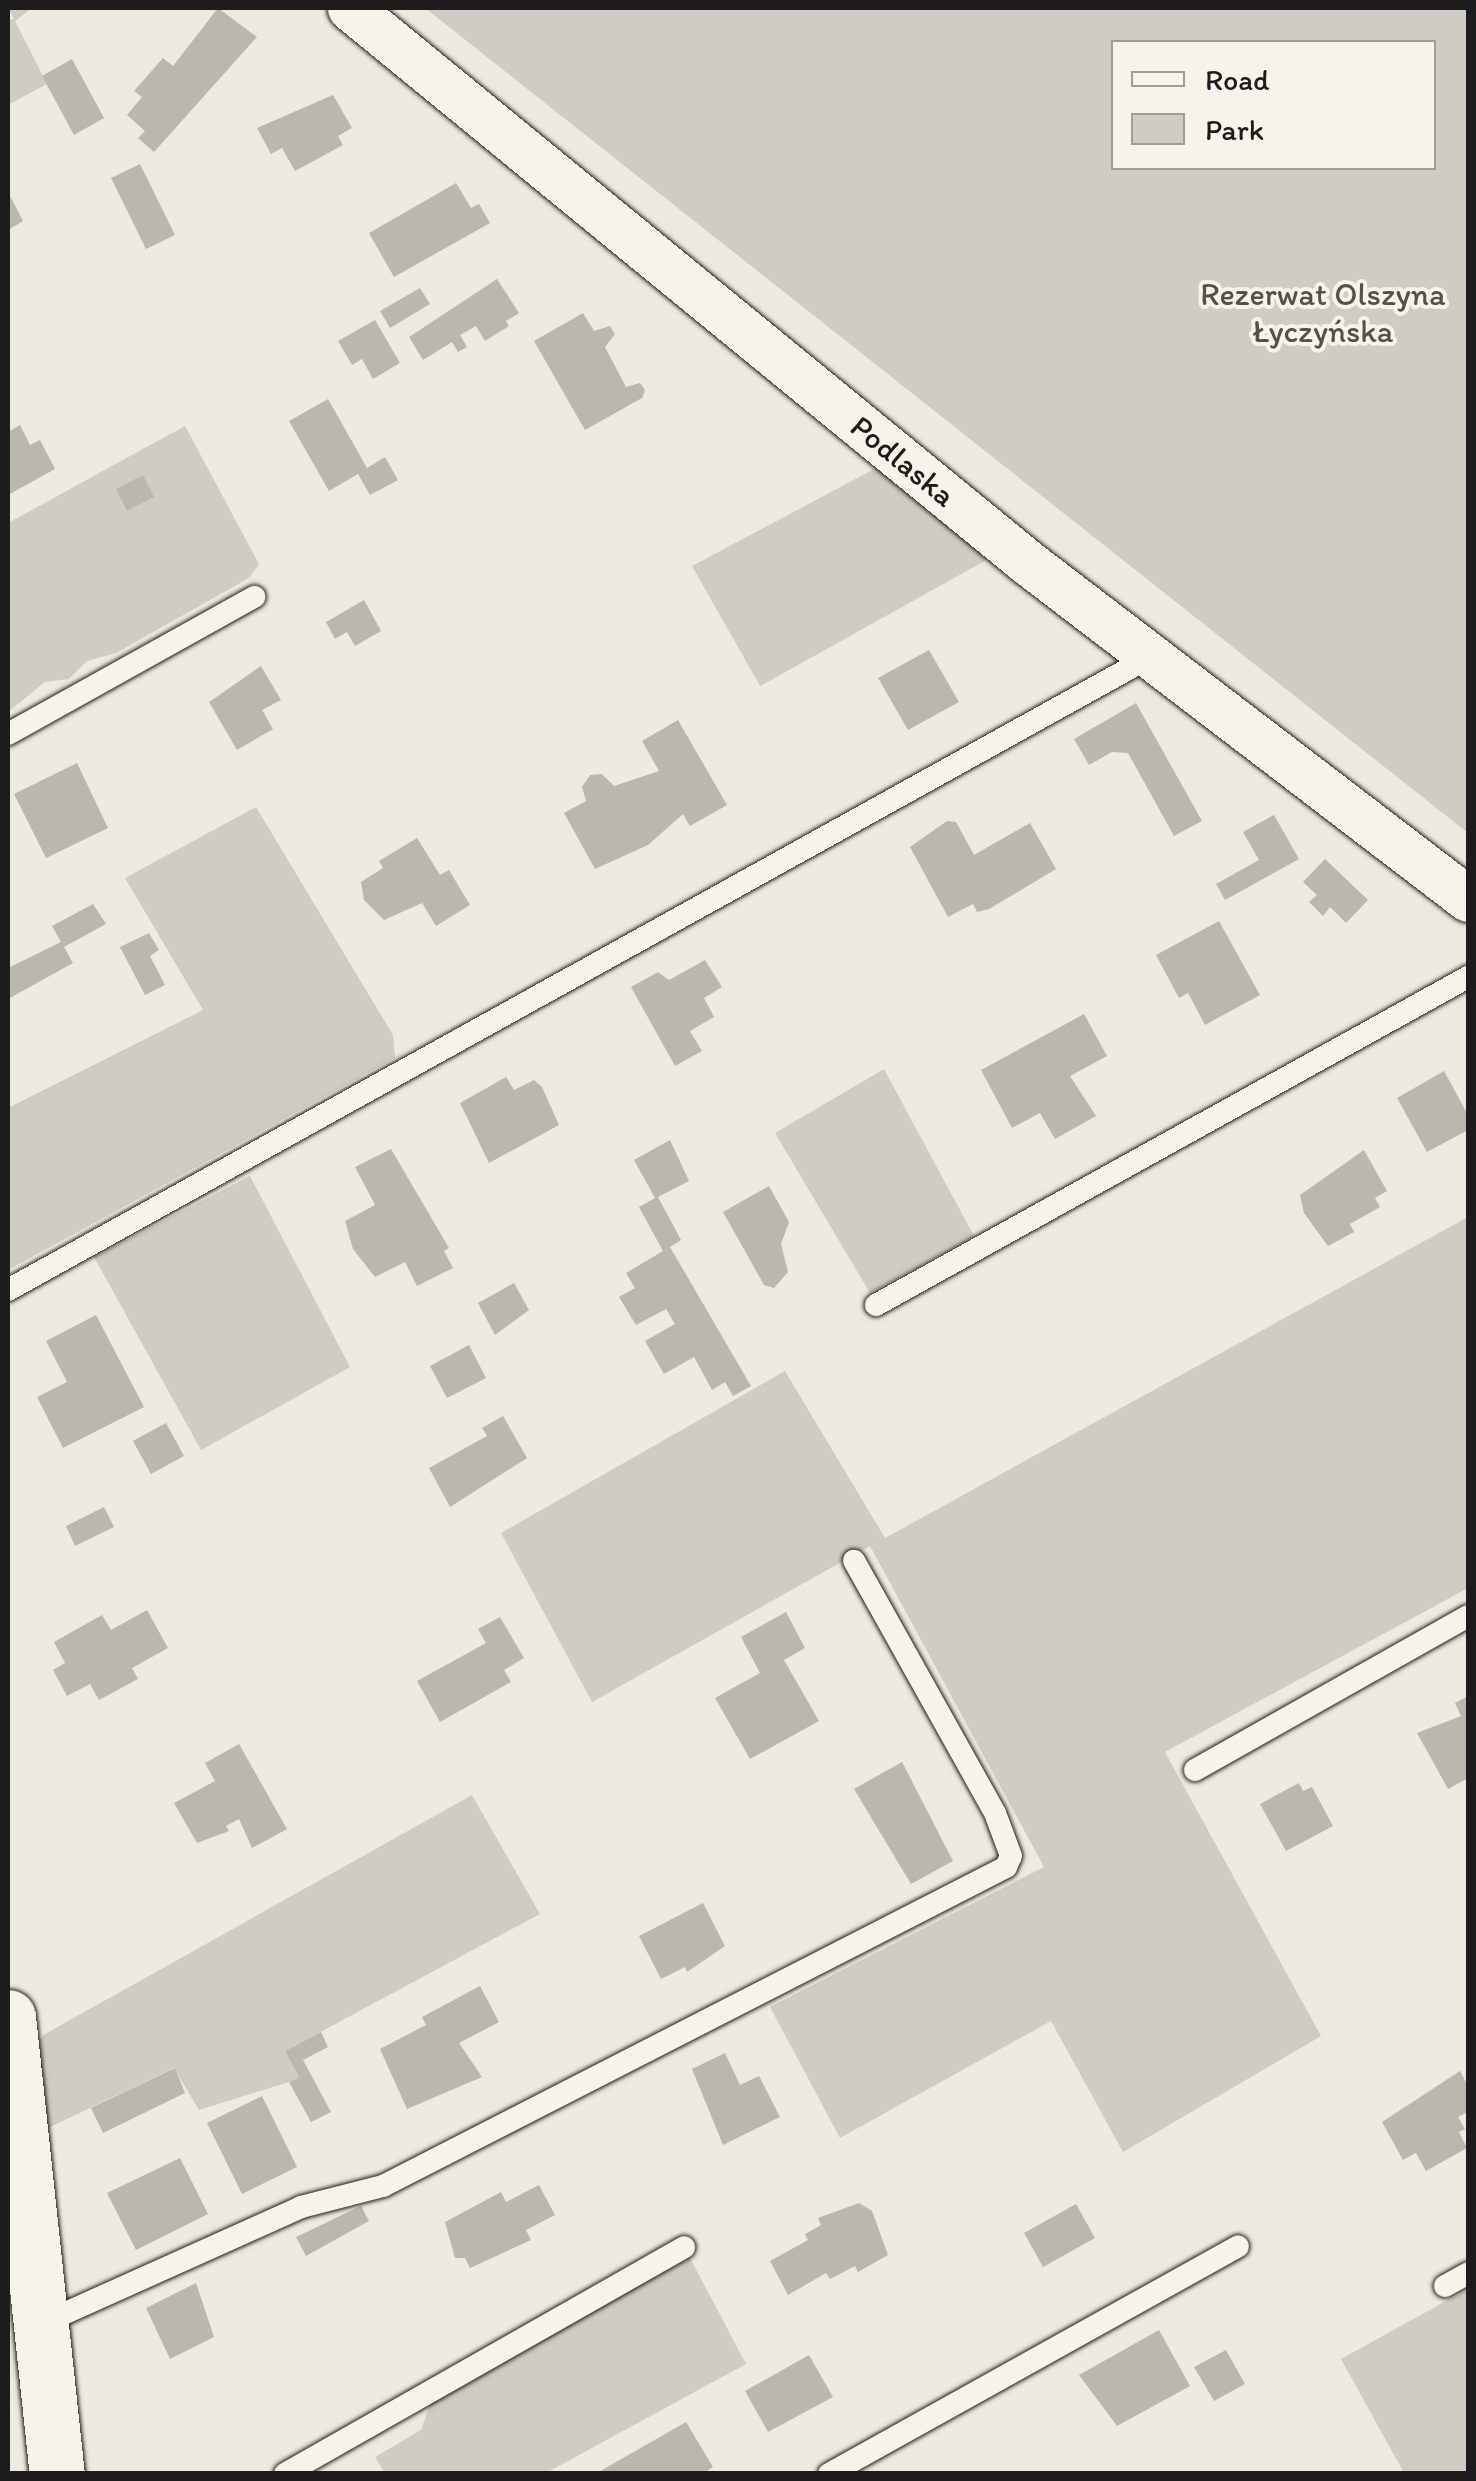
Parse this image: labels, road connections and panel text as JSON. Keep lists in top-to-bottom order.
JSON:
{
  "streets": {
    "street": ["Podlaska"]
  },
  "parks": ["Rezerwat Olszyna Łyczyńska"],
  "legend": ["Road", "Park"]
}
